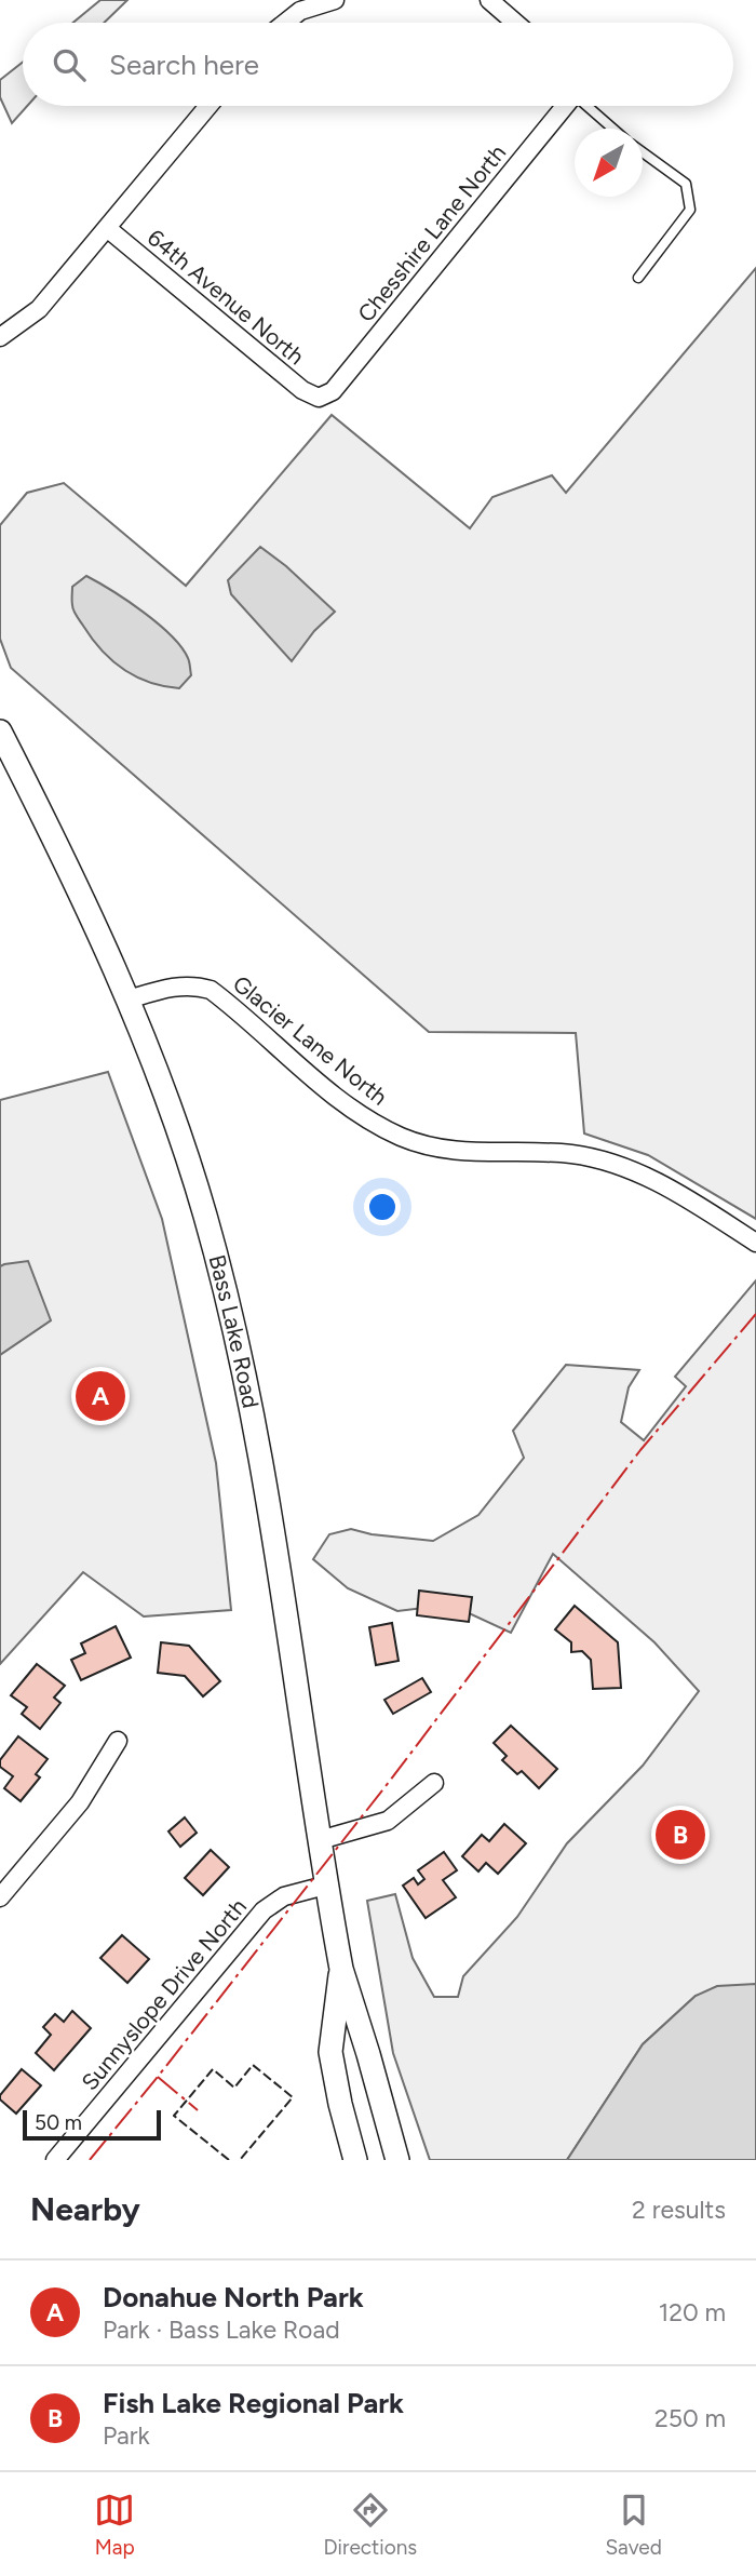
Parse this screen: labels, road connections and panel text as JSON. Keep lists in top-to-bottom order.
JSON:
{
  "streets": {
    "main road": ["Bass Lake Road"],
    "street": [
      "Chesshire Lane North",
      "64th Avenue North",
      "Glacier Lane North",
      "Sunnyslope Drive North"
    ]
  },
  "crossings": [
    ["Chesshire Lane North", "64th Avenue North"],
    ["Glacier Lane North", "Bass Lake Road"],
    ["Bass Lake Road", "Sunnyslope Drive North"]
  ],
  "scale_bar": "50 m",
  "north": "bottom left",
  "page": {
    "search": "Search here",
    "pins": ["A", "B"],
    "scale": "50 m",
    "heading": ["Nearby", "2 results"],
    "list": [
      {
        "mark": "A",
        "name": "Donahue North Park",
        "note": "Park · Bass Lake Road",
        "value": "120 m"
      },
      {
        "mark": "B",
        "name": "Fish Lake Regional Park",
        "note": "Park",
        "value": "250 m"
      }
    ],
    "nav": ["Map", "Directions", "Saved"]
  }
}
